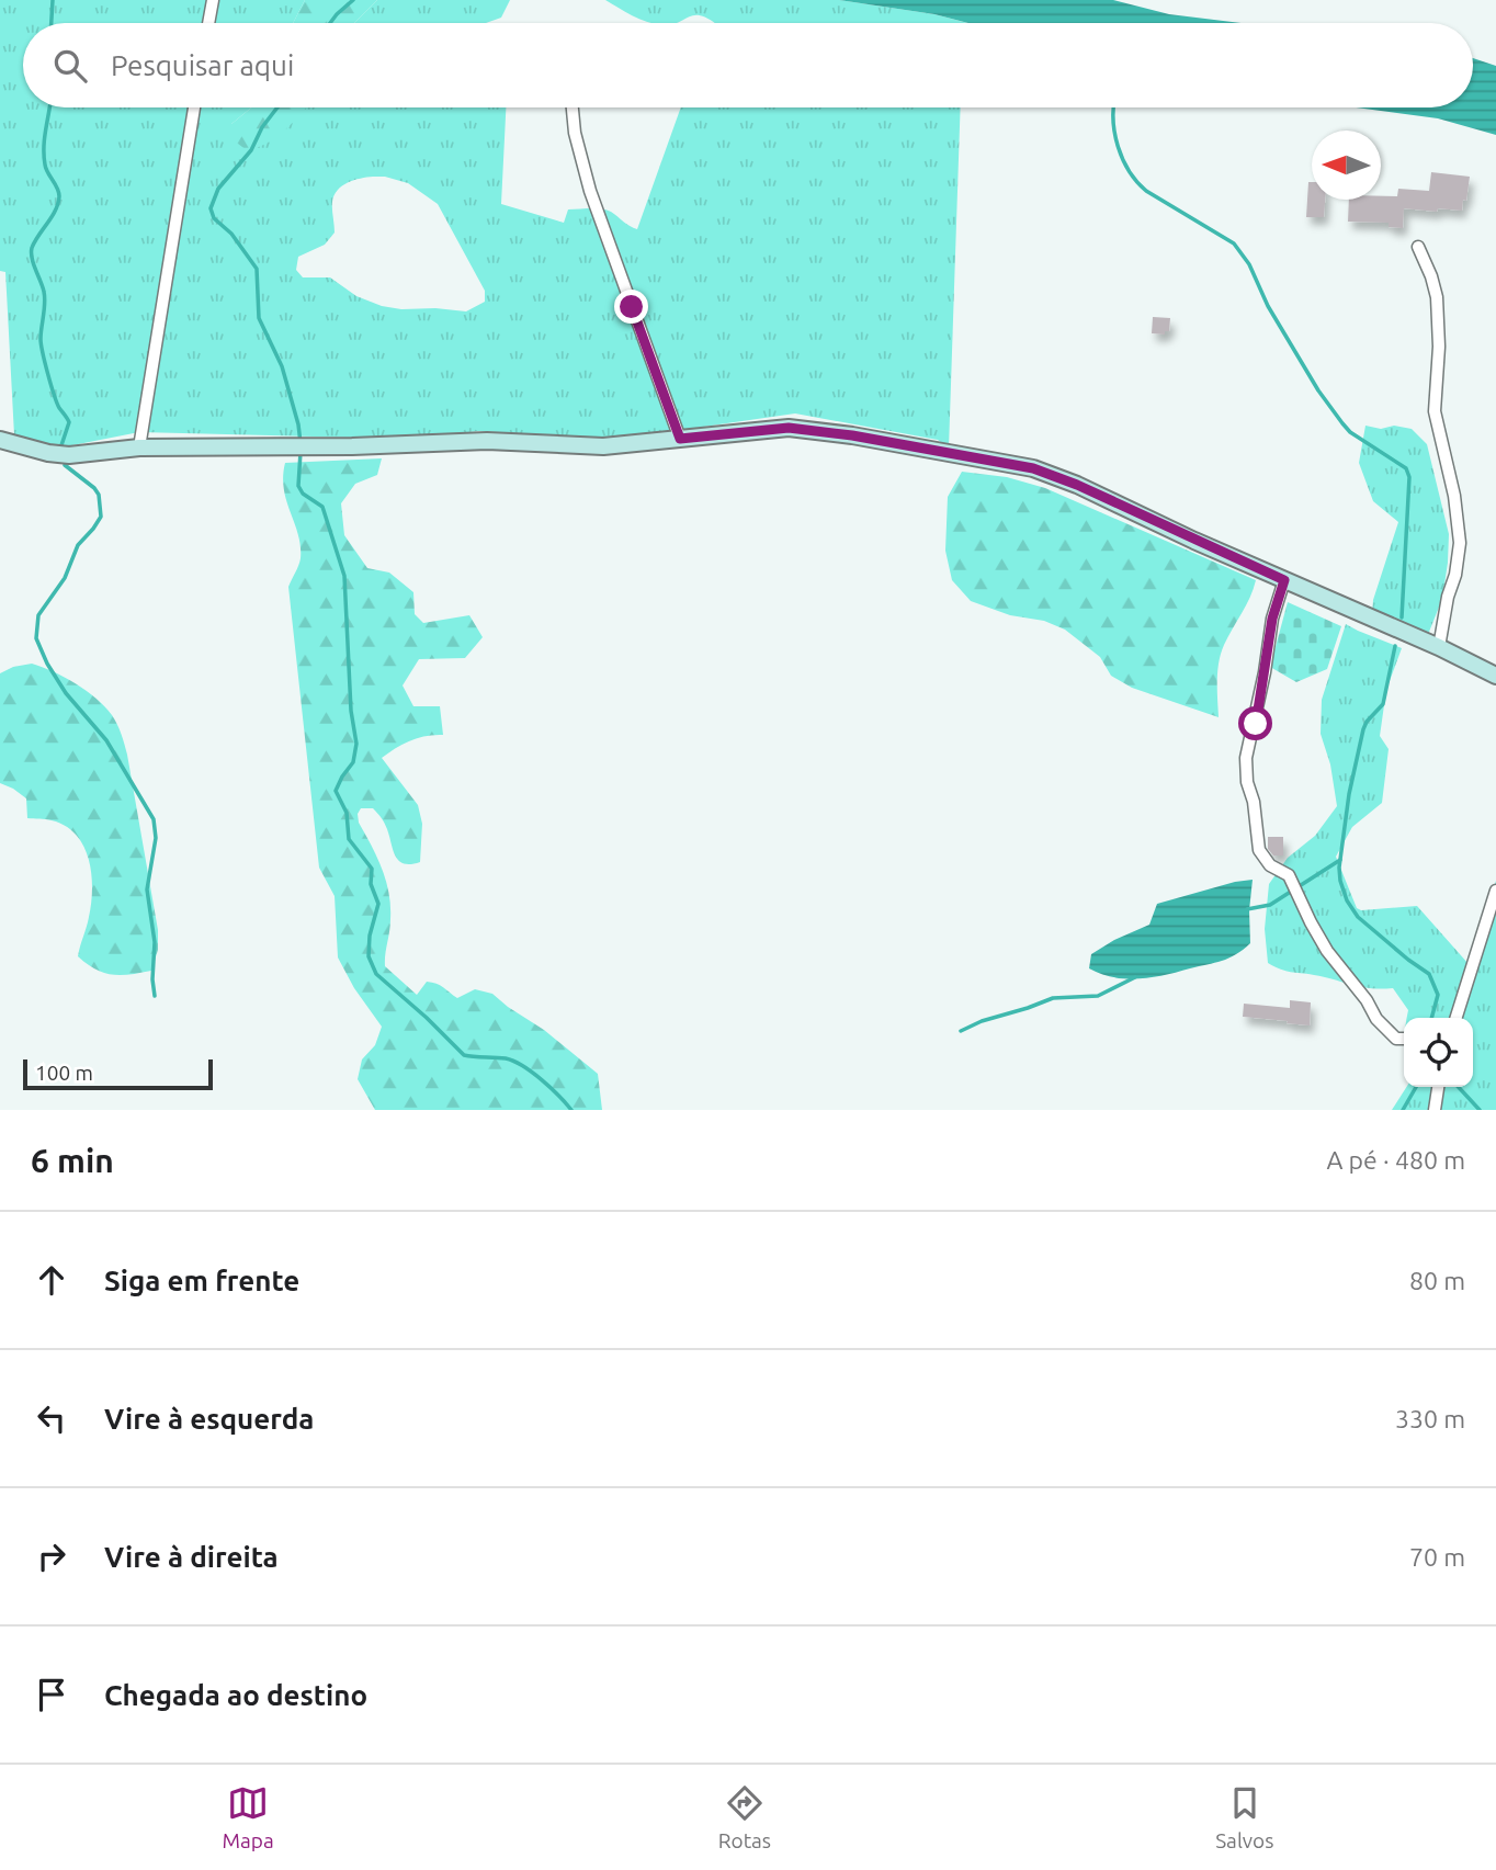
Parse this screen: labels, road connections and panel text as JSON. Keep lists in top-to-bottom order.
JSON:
{
  "scale_bar": "100 m",
  "north": "left",
  "page": {
    "search": "Pesquisar aqui",
    "scale": "100 m",
    "heading": ["6 min", "A pé · 480 m"],
    "list": [
      ["Siga em frente", "80 m"],
      ["Vire à esquerda", "330 m"],
      ["Vire à direita", "70 m"],
      "Chegada ao destino"
    ],
    "nav": ["Mapa", "Rotas", "Salvos"]
  }
}
